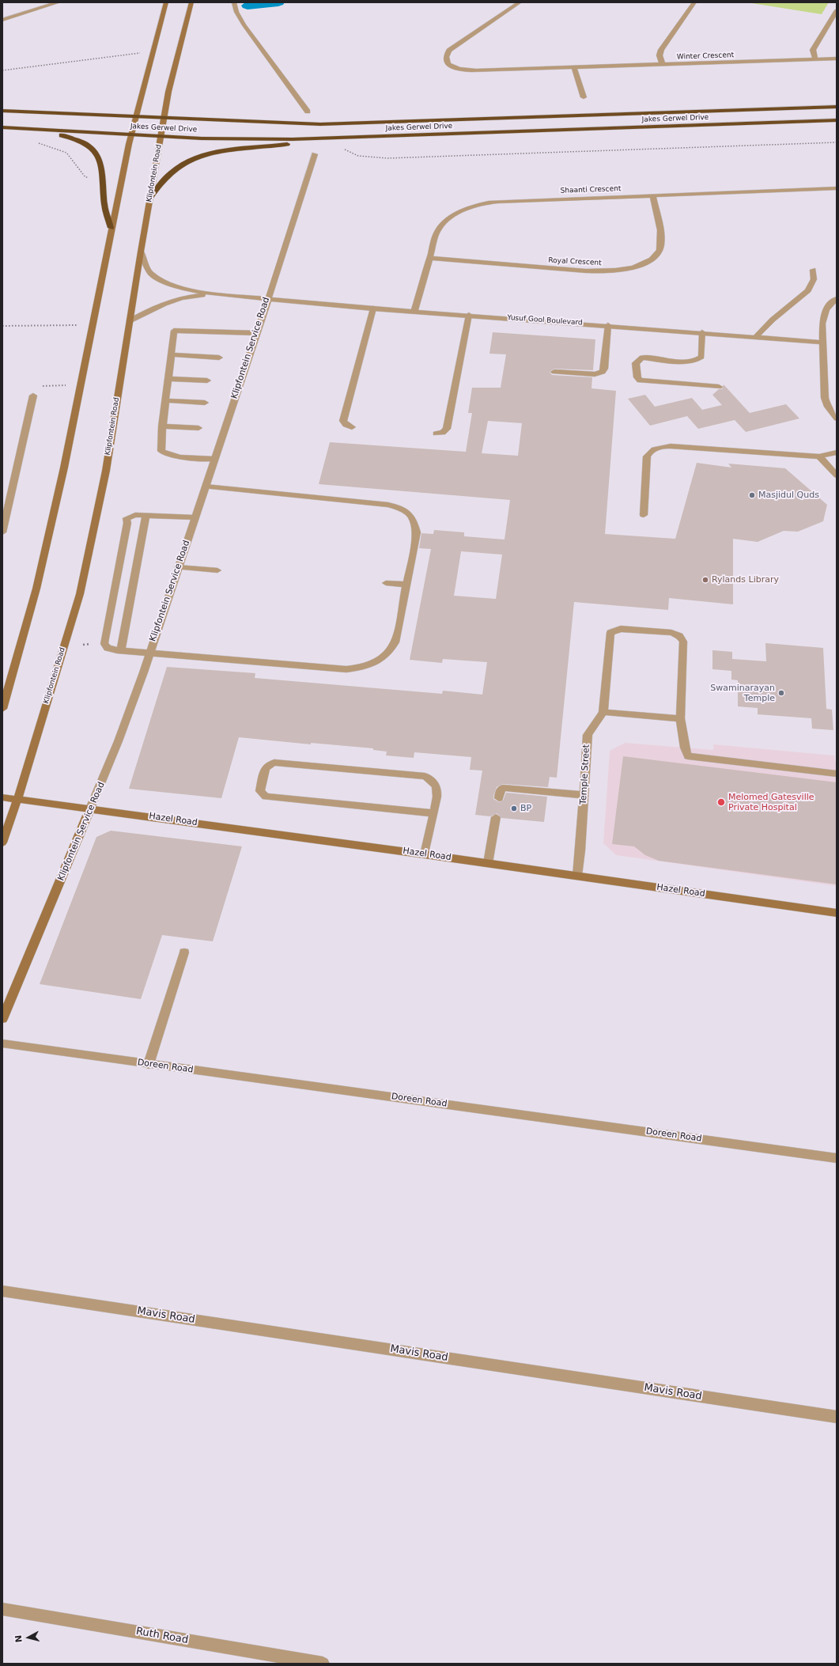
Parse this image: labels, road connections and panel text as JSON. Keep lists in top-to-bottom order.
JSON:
{
  "streets": {
    "highway": ["Jakes Gerwel Drive"],
    "main road": ["Klipfontein Road", "Klipfontein Service Road", "Hazel Road"],
    "street": [
      "Winter Crescent",
      "Shaanti Crescent",
      "Royal Crescent",
      "Yusuf Gool Boulevard",
      "Temple Street",
      "Doreen Road",
      "Mavis Road",
      "Ruth Road"
    ]
  },
  "crossings": [
    ["Jakes Gerwel Drive", "Klipfontein Road"],
    ["Klipfontein Road", "Yusuf Gool Boulevard"],
    ["Klipfontein Road", "Hazel Road"],
    ["Shaanti Crescent", "Royal Crescent"],
    ["Shaanti Crescent", "Yusuf Gool Boulevard"],
    ["Yusuf Gool Boulevard", "Klipfontein Service Road"],
    ["Klipfontein Service Road", "Hazel Road"],
    ["Temple Street", "Hazel Road"]
  ],
  "places": [
    "Masjidul Quds",
    "Rylands Library",
    "Swaminarayan Temple",
    "Melomed Gatesville Private Hospital",
    "BP"
  ],
  "north": "left"
}
